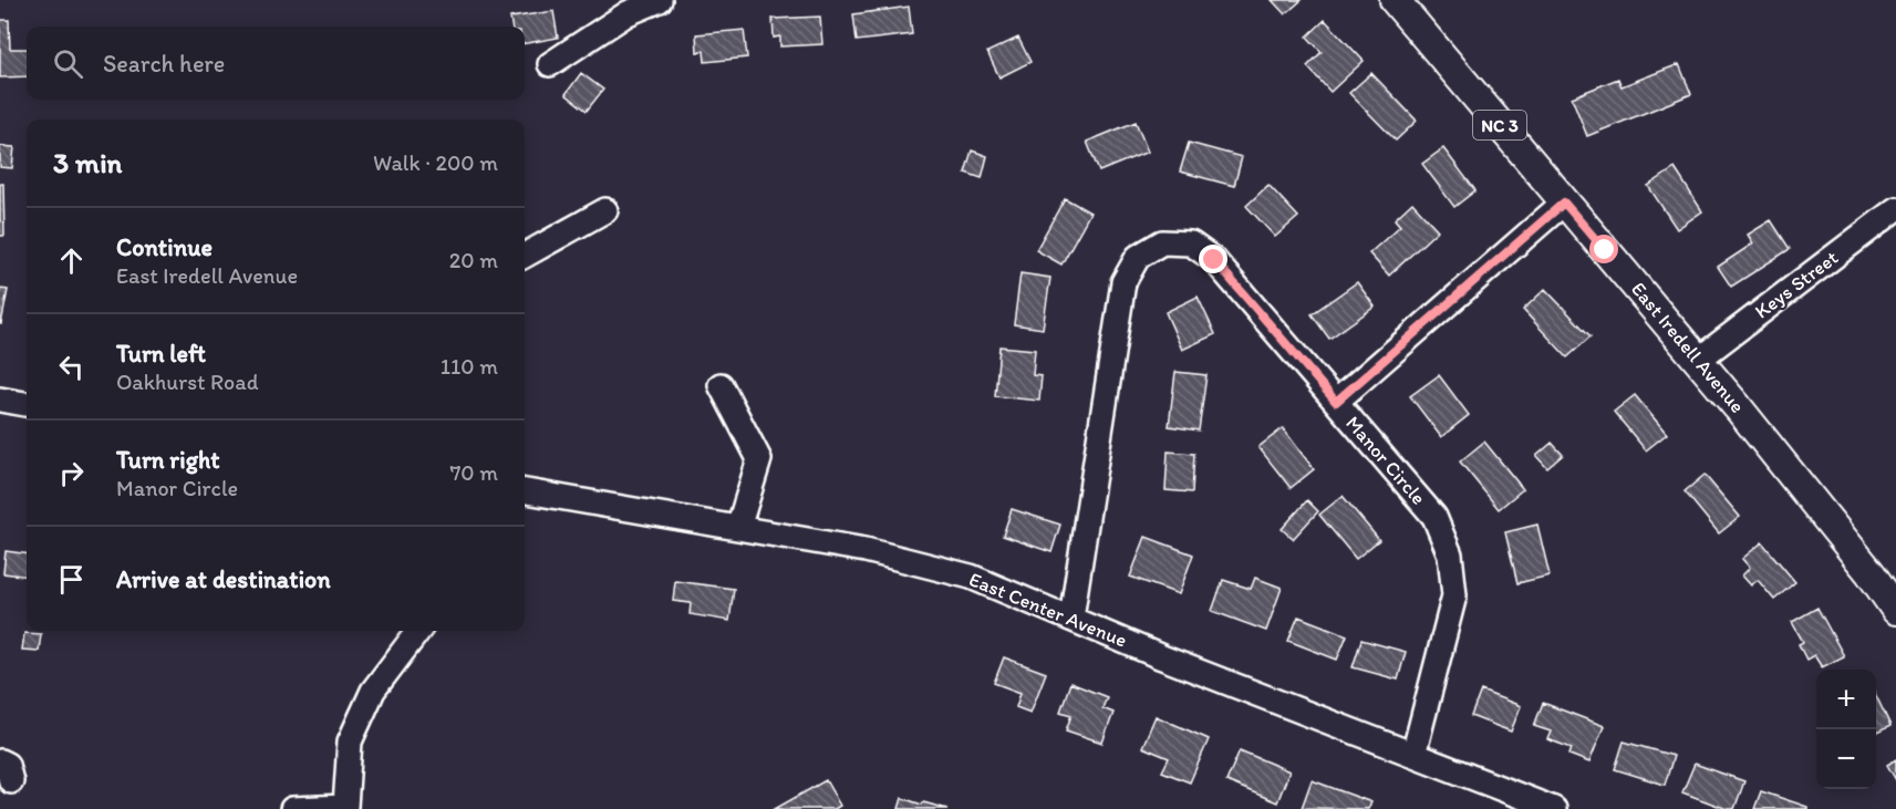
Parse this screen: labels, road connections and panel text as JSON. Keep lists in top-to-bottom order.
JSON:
{
  "streets": {
    "main road": ["NC 3", "East Iredell Avenue"],
    "street": ["Keys Street", "Manor Circle", "East Center Avenue"]
  },
  "crossings": [
    ["Keys Street", "East Iredell Avenue"],
    ["Manor Circle", "East Center Avenue"]
  ],
  "page": {
    "search": "Search here",
    "heading": ["3 min", "Walk · 200 m"],
    "list": [
      ["Continue", "East Iredell Avenue", "20 m"],
      ["Turn left", "Oakhurst Road", "110 m"],
      ["Turn right", "Manor Circle", "70 m"],
      "Arrive at destination"
    ],
    "map_buttons": ["+", "−"]
  }
}
